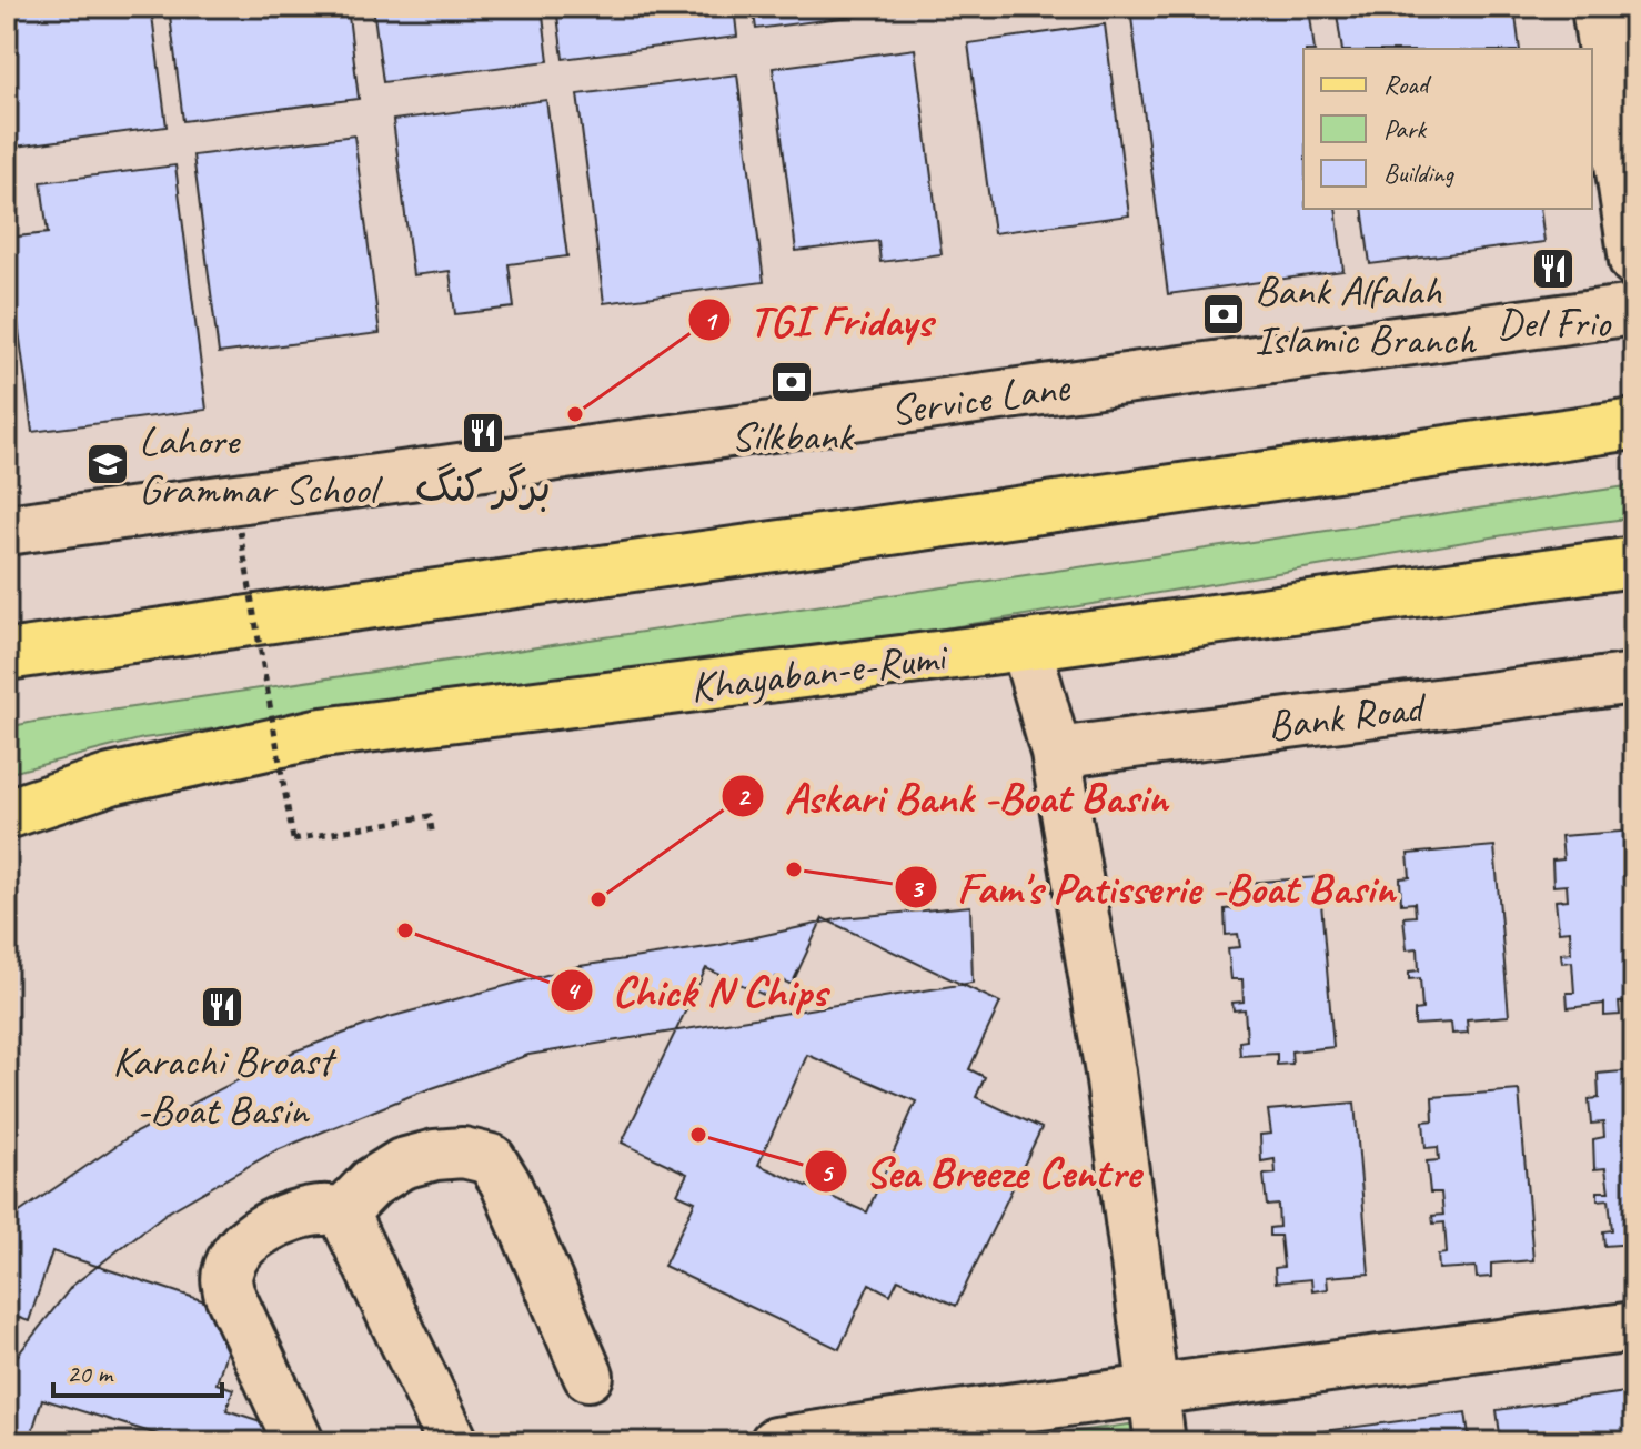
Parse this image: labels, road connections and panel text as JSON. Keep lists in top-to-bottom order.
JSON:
{
  "streets": {
    "main road": ["Khayaban-e-Rumi"],
    "street": ["Service Lane", "Bank Road"]
  },
  "places": {
    "restaurant": ["Del Frio", "برگر کنگ", "Karachi Broast -Boat Basin"],
    "bank": ["Bank Alfalah Islamic Branch", "Silkbank"],
    "other": [
      "TGI Fridays",
      "Fam's Patisserie -Boat Basin",
      "Askari Bank -Boat Basin",
      "Chick N Chips",
      "Sea Breeze Centre"
    ],
    "school or university": ["Lahore Grammar School"]
  },
  "legend": ["Road", "Park", "Building"],
  "scale_bar": "20 m"
}
